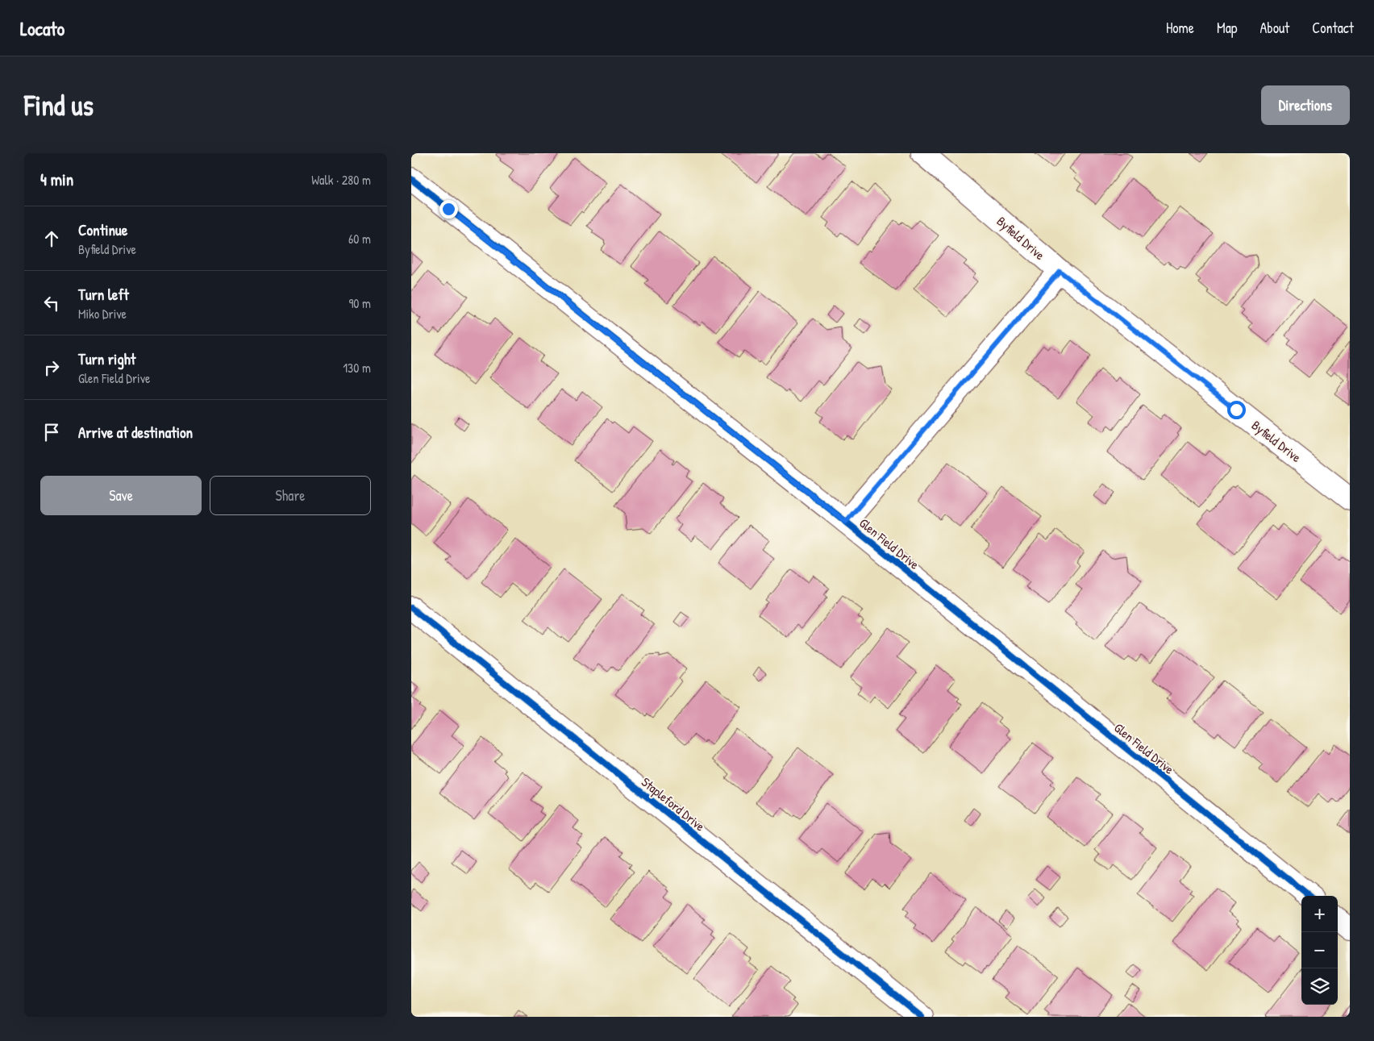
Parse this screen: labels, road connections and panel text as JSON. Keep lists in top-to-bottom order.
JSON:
{
  "streets": {
    "street": ["Byfield Drive", "Glen Field Drive", "Stapleford Drive"]
  },
  "page": {
    "header": "Locato",
    "nav": [
      "Home",
      "Map",
      "About",
      "Contact"
    ],
    "buttons": [
      "Directions",
      ["Save", "Share"]
    ],
    "title": "Find us",
    "heading": ["4 min", "Walk · 280 m"],
    "list": [
      ["Continue", "Byfield Drive", "60 m"],
      ["Turn left", "Miko Drive", "90 m"],
      ["Turn right", "Glen Field Drive", "130 m"],
      "Arrive at destination"
    ],
    "map_buttons": ["+", "−"]
  }
}
